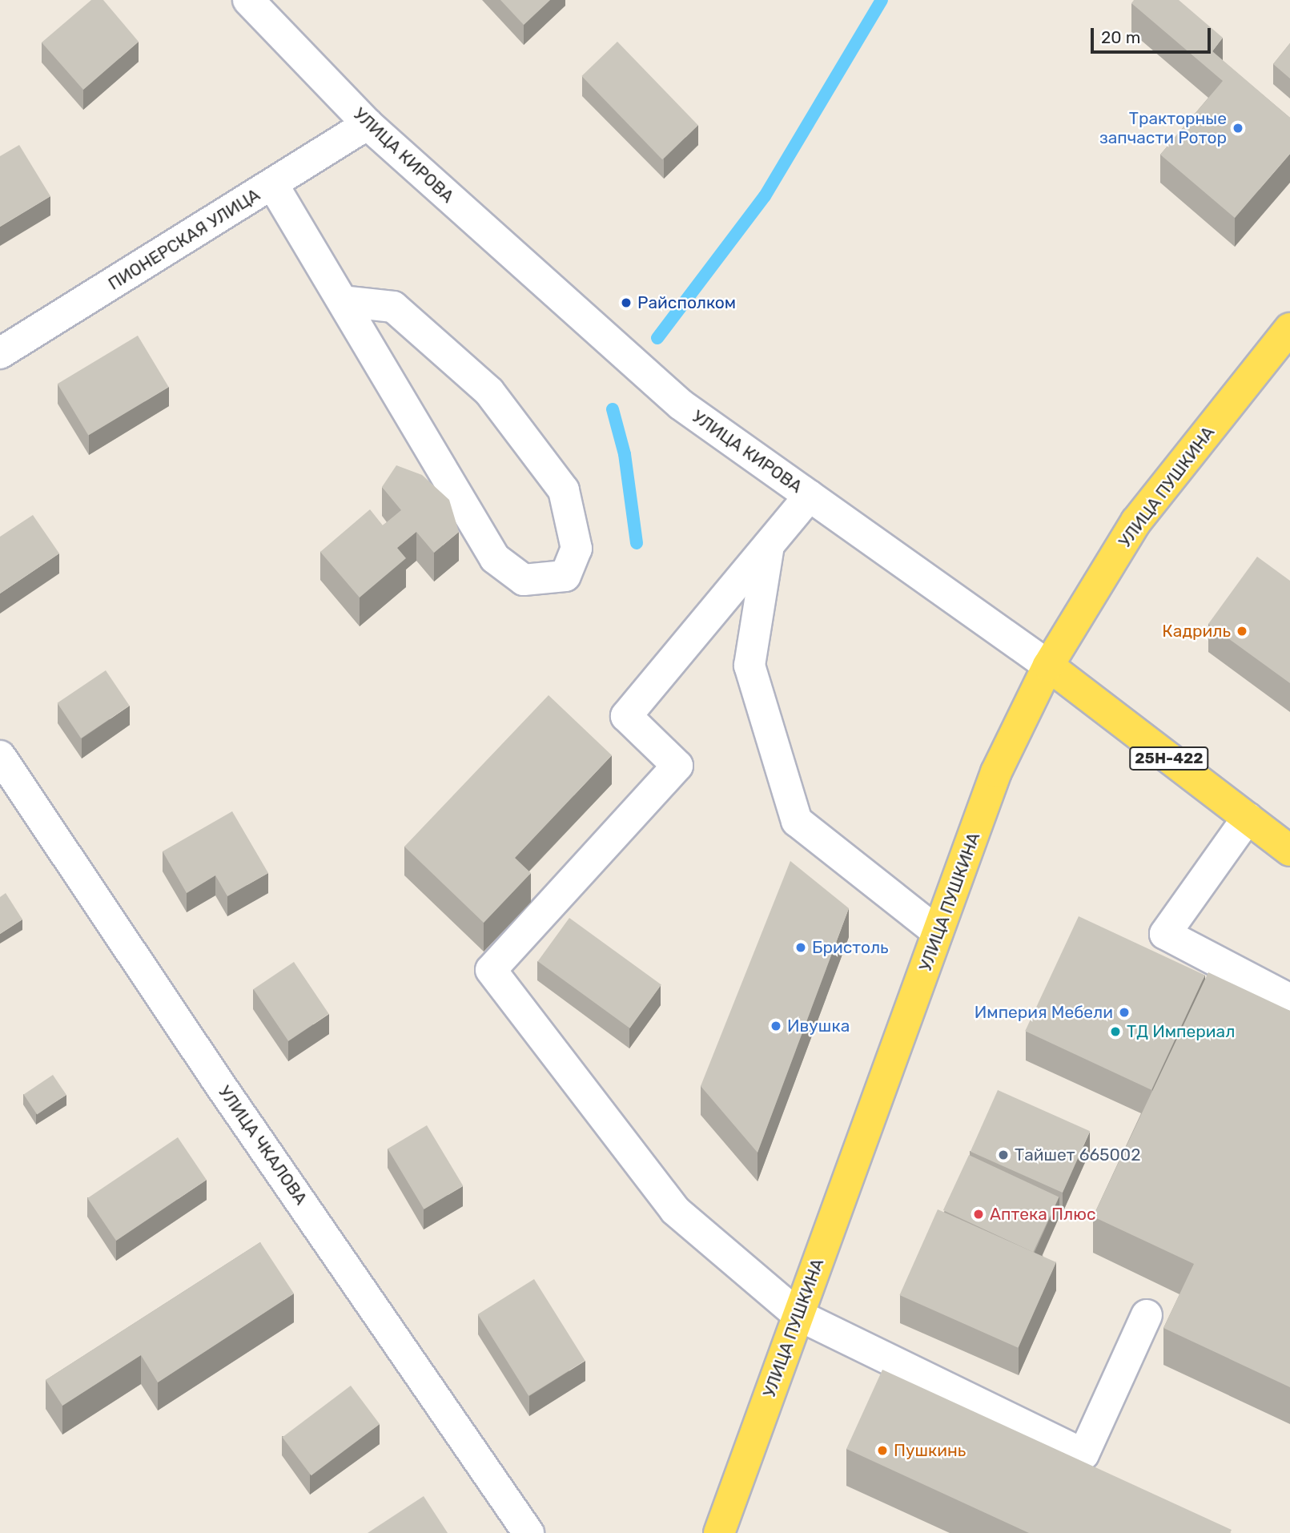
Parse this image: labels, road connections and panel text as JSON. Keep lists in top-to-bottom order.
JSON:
{
  "streets": {
    "main road": ["УЛИЦА КИРОВА", "УЛИЦА ПУШКИНА", "25Н-422"],
    "street": ["ПИОНЕРСКАЯ УЛИЦА", "УЛИЦА ЧКАЛОВА"]
  },
  "crossings": [
    ["УЛИЦА КИРОВА", "ПИОНЕРСКАЯ УЛИЦА"],
    ["УЛИЦА КИРОВА", "УЛИЦА ПУШКИНА"]
  ],
  "places": [
    "Тракторные запчасти Ротор",
    "Райсполком",
    "Кадриль",
    "Бристоль",
    "Империя Мебели",
    "Ивушка",
    "ТД Империал",
    "Тайшет 665002",
    "Аптека Плюс",
    "Пушкинь"
  ],
  "scale_bar": "20 m"
}
